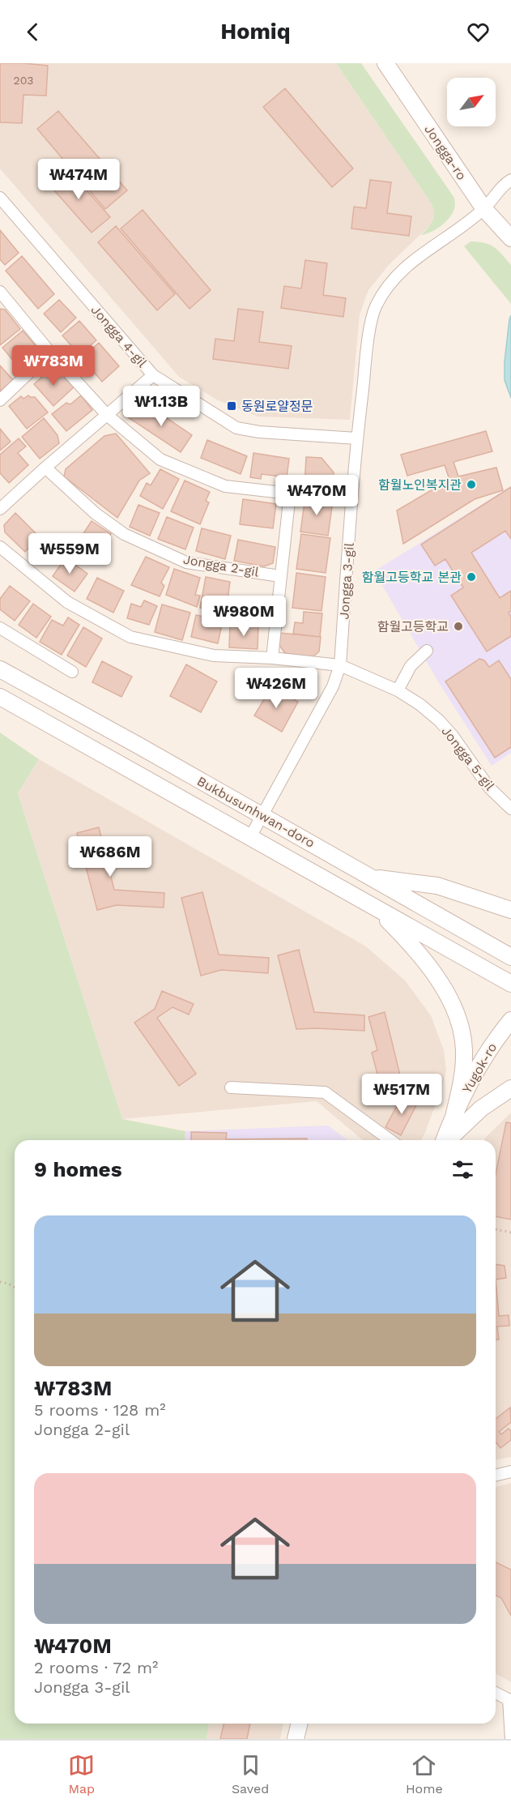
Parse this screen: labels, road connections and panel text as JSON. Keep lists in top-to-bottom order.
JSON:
{
  "streets": {
    "main road": ["Jongga-ro", "Bukbusunhwan-doro", "Yugok-ro"],
    "street": [
      "Jongga 4-gil",
      "Jongga 2-gil",
      "Jongga 3-gil",
      "Jongga 5-gil"
    ]
  },
  "crossings": [
    ["Jongga-ro", "Jongga 3-gil"],
    ["Jongga 4-gil", "Jongga 3-gil"],
    ["Jongga 3-gil", "Jongga 5-gil"],
    ["Jongga 3-gil", "Bukbusunhwan-doro"]
  ],
  "places": {
    "transit": ["동원로얄정문"],
    "other": ["함월노인복지관", "함월고등학교 본관", "함월고등학교"]
  },
  "house_numbers": ["203"],
  "north": "top right",
  "page": {
    "header": "Homiq",
    "price": [
      "₩474M",
      "₩783M",
      "₩1.13B",
      "₩470M",
      "₩559M",
      "₩980M",
      "₩426M",
      "₩686M",
      "₩517M"
    ],
    "heading": "9 homes",
    "list": [
      {
        "name": "₩783M",
        "note": "5 rooms · 128 m² · Jongga 2-gil"
      },
      {
        "name": "₩470M",
        "note": "2 rooms · 72 m² · Jongga 3-gil"
      }
    ],
    "tabs": ["Map", "Saved", "Home"]
  }
}
